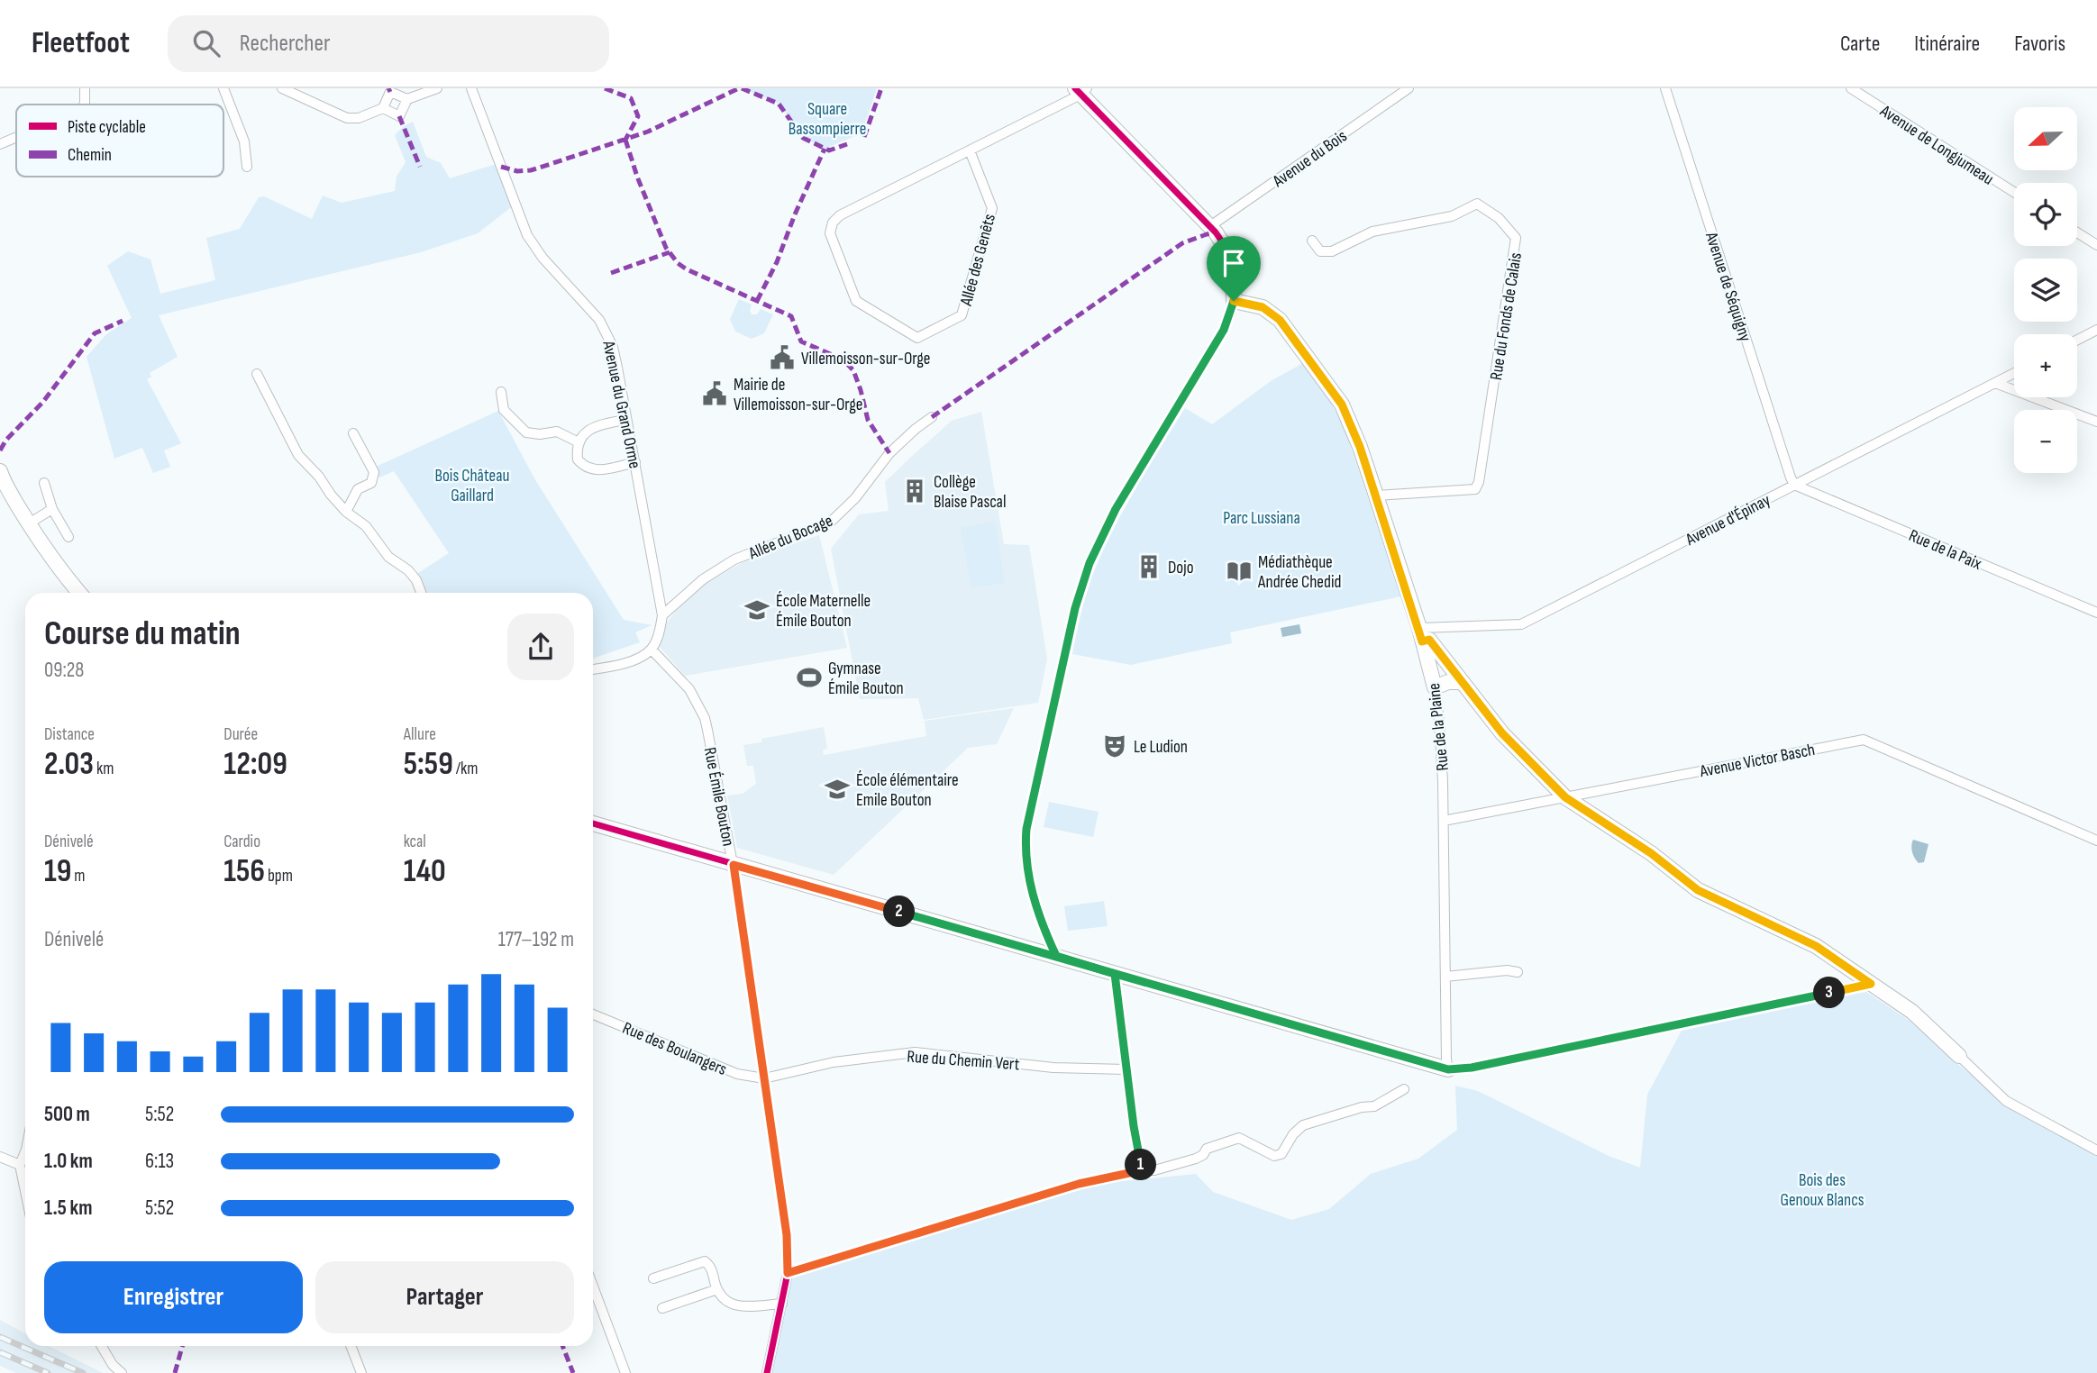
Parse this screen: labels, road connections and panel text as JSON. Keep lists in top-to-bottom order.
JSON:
{
  "streets": {
    "street": [
      "Avenue de Longjumeau",
      "Avenue du Bois",
      "Allée des Genêts",
      "Avenue de Séquigny",
      "Rue du Fonds de Calais",
      "Avenue du Grand Orme",
      "Avenue d'Épinay",
      "Allée du Bocage",
      "Rue de la Paix",
      "Rue de la Plaine",
      "Avenue Victor Basch",
      "Rue Émile Bouton",
      "Rue des Boulangers",
      "Rue du Chemin Vert"
    ]
  },
  "crossings": [
    ["Avenue de Séquigny", "Avenue d'Épinay"],
    ["Avenue de Séquigny", "Rue de la Paix"],
    ["Rue du Fonds de Calais", "Rue de la Plaine"],
    ["Avenue du Grand Orme", "Allée du Bocage"],
    ["Avenue du Grand Orme", "Rue Émile Bouton"],
    ["Avenue d'Épinay", "Rue de la Paix"],
    ["Avenue d'Épinay", "Rue de la Plaine"],
    ["Rue de la Plaine", "Avenue Victor Basch"],
    ["Rue Émile Bouton", "Rue des Boulangers"],
    ["Rue Émile Bouton", "Rue du Chemin Vert"],
    ["Rue des Boulangers", "Rue du Chemin Vert"]
  ],
  "parks": [
    "Square Bassompierre",
    "Bois Château Gaillard",
    "Parc Lussiana",
    "Bois des Genoux Blancs"
  ],
  "places": {
    "public building": ["Villemoisson-sur-Orge", "Mairie de Villemoisson-sur-Orge"],
    "building": ["Collège Blaise Pascal", "Dojo"],
    "library": ["Médiathèque Andrée Chedid"],
    "school or university": ["École Maternelle Émile Bouton", "École élémentaire Emile Bouton"],
    "sports": ["Gymnase Émile Bouton"],
    "theatre": ["Le Ludion"]
  },
  "legend": ["Piste cyclable", "Chemin"],
  "north": "left",
  "page": {
    "header": "Fleetfoot",
    "search": "Rechercher",
    "nav": ["Carte", "Itinéraire", "Favoris"],
    "map_buttons": ["+", "−"],
    "heading": ["Course du matin", "09:28"],
    "stats": [
      ["Distance", "2.03 km"],
      ["Durée", "12:09"],
      ["Allure", "5:59 /km"],
      ["Dénivelé", "19 m"],
      ["Cardio", "156 bpm"],
      ["kcal", "140"]
    ],
    "pins": ["2", "3", "1"],
    "chart": ["Dénivelé", "177–192 m"],
    "list": [
      {
        "name": "500 m",
        "note": "5:52"
      },
      {
        "name": "1.0 km",
        "note": "6:13"
      },
      {
        "name": "1.5 km",
        "note": "5:52"
      }
    ],
    "buttons": ["Enregistrer", "Partager"]
  }
}
